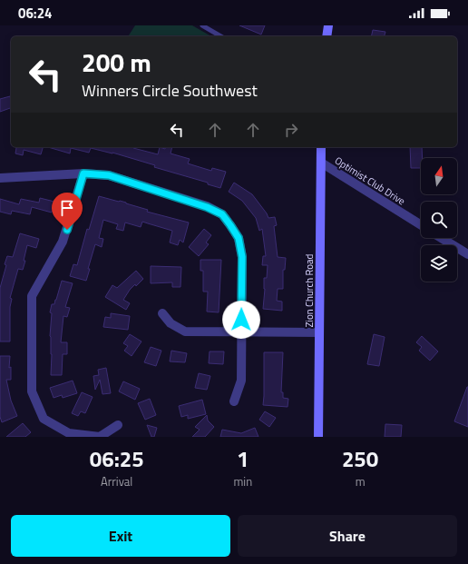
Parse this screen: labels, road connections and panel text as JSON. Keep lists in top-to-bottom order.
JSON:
{
  "streets": {
    "street": ["Optimist Club Drive", "Zion Church Road"]
  },
  "crossings": [
    ["Optimist Club Drive", "Zion Church Road"]
  ],
  "north": "top",
  "page": {
    "status": "06:24",
    "turn": ["200 m", "Winners Circle Southwest"],
    "eta": [
      "06:25",
      "Arrival",
      "1",
      "min",
      "250",
      "m"
    ],
    "buttons": ["Exit", "Share"]
  }
}
